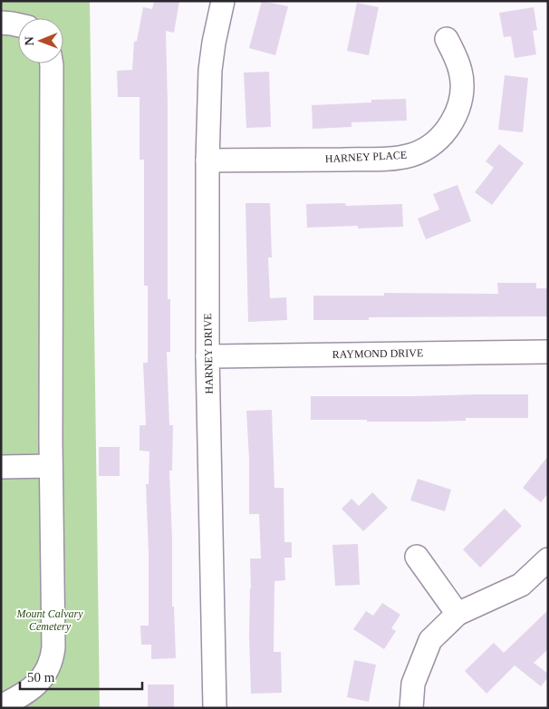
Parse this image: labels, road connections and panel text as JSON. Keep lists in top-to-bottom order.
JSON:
{
  "streets": {
    "street": ["HARNEY PLACE", "HARNEY DRIVE", "RAYMOND DRIVE"]
  },
  "crossings": [
    ["HARNEY PLACE", "HARNEY DRIVE"],
    ["HARNEY DRIVE", "RAYMOND DRIVE"]
  ],
  "parks": ["Mount Calvary Cemetery"],
  "scale_bar": "50 m",
  "north": "left"
}
